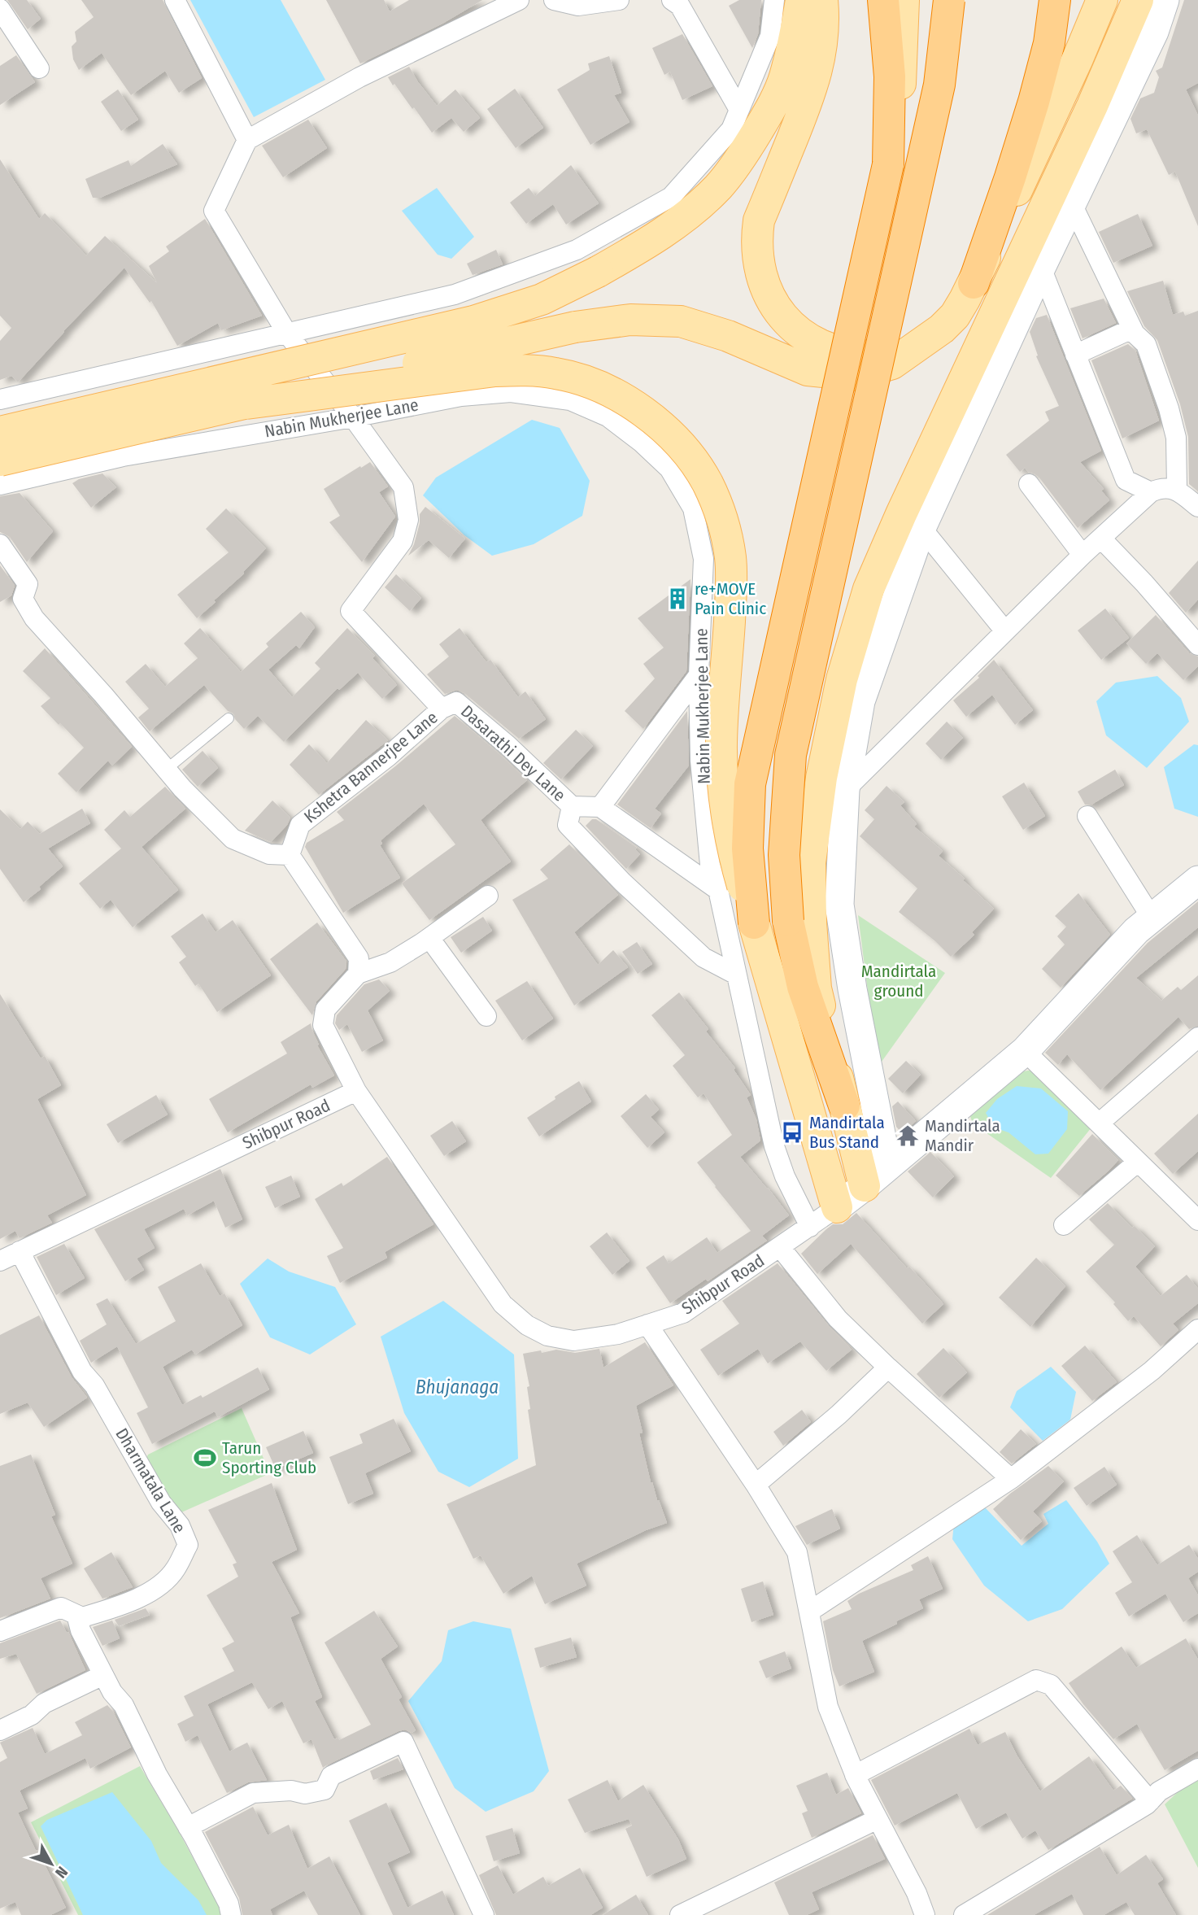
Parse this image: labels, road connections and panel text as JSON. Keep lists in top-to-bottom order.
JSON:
{
  "streets": {
    "street": [
      "Nabin Mukherjee Lane",
      "Dasarathi Dey Lane",
      "Kshetra Bannerjee Lane",
      "Shibpur Road",
      "Dharmatala Lane"
    ]
  },
  "crossings": [
    ["Nabin Mukherjee Lane", "Dasarathi Dey Lane"],
    ["Nabin Mukherjee Lane", "Shibpur Road"],
    ["Dasarathi Dey Lane", "Kshetra Bannerjee Lane"],
    ["Shibpur Road", "Dharmatala Lane"]
  ],
  "water": ["Bhujanaga"],
  "parks": ["Mandirtala ground"],
  "places": {
    "building": ["re+MOVE Pain Clinic"],
    "bus stop": ["Mandirtala Bus Stand"],
    "temple": ["Mandirtala Mandir"],
    "sports": ["Tarun Sporting Club"]
  },
  "north": "bottom right"
}
